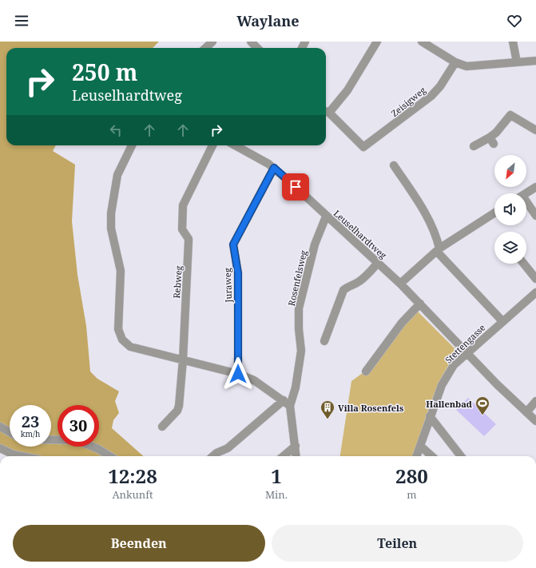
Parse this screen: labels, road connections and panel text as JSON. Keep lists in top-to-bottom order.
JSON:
{
  "streets": {
    "street": [
      "Zeisigweg",
      "Leuselhardtweg",
      "Rosenfelsweg",
      "Rebweg",
      "Juraweg",
      "Stettengasse"
    ]
  },
  "crossings": [
    ["Leuselhardtweg", "Rosenfelsweg"],
    ["Leuselhardtweg", "Juraweg"],
    ["Leuselhardtweg", "Stettengasse"]
  ],
  "places": {
    "sports": ["Hallenbad"],
    "building": ["Villa Rosenfels"]
  },
  "north": "bottom left",
  "page": {
    "header": "Waylane",
    "turn": ["250 m", "Leuselhardtweg"],
    "speed": "23 km/h",
    "limit": "30",
    "eta": [
      "12:28",
      "Ankunft",
      "1",
      "Min.",
      "280",
      "m"
    ],
    "buttons": ["Beenden", "Teilen"]
  }
}
